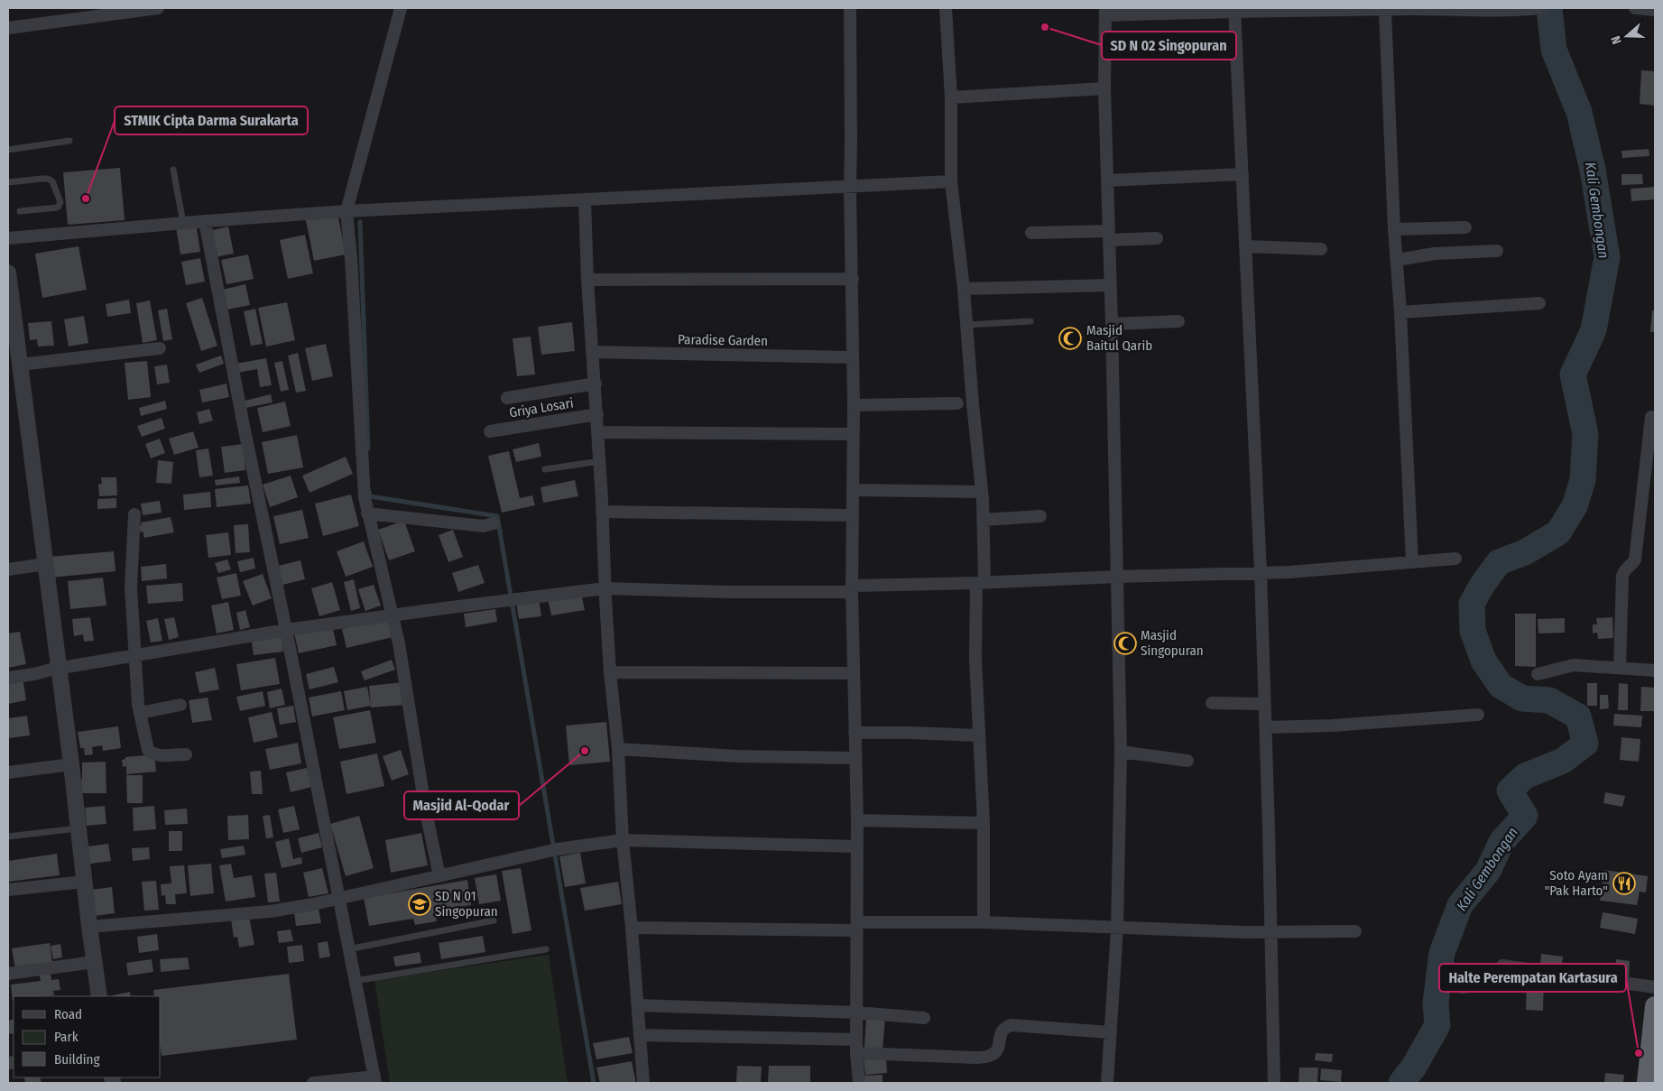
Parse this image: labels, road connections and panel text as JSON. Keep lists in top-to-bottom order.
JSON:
{
  "streets": {
    "street": ["Paradise Garden", "Griya Losari"]
  },
  "water": ["Kali Gembongan"],
  "places": {
    "other": [
      "SD N 02 Singopuran",
      "STMIK Cipta Darma Surakarta",
      "Masjid Al-Qodar",
      "Halte Perempatan Kartasura"
    ],
    "mosque": ["Masjid Baitul Qarib", "Masjid Singopuran"],
    "restaurant": ["Soto Ayam \"Pak Harto\""],
    "school or university": ["SD N 01 Singopuran"]
  },
  "legend": ["Road", "Park", "Building"],
  "north": "left"
}
